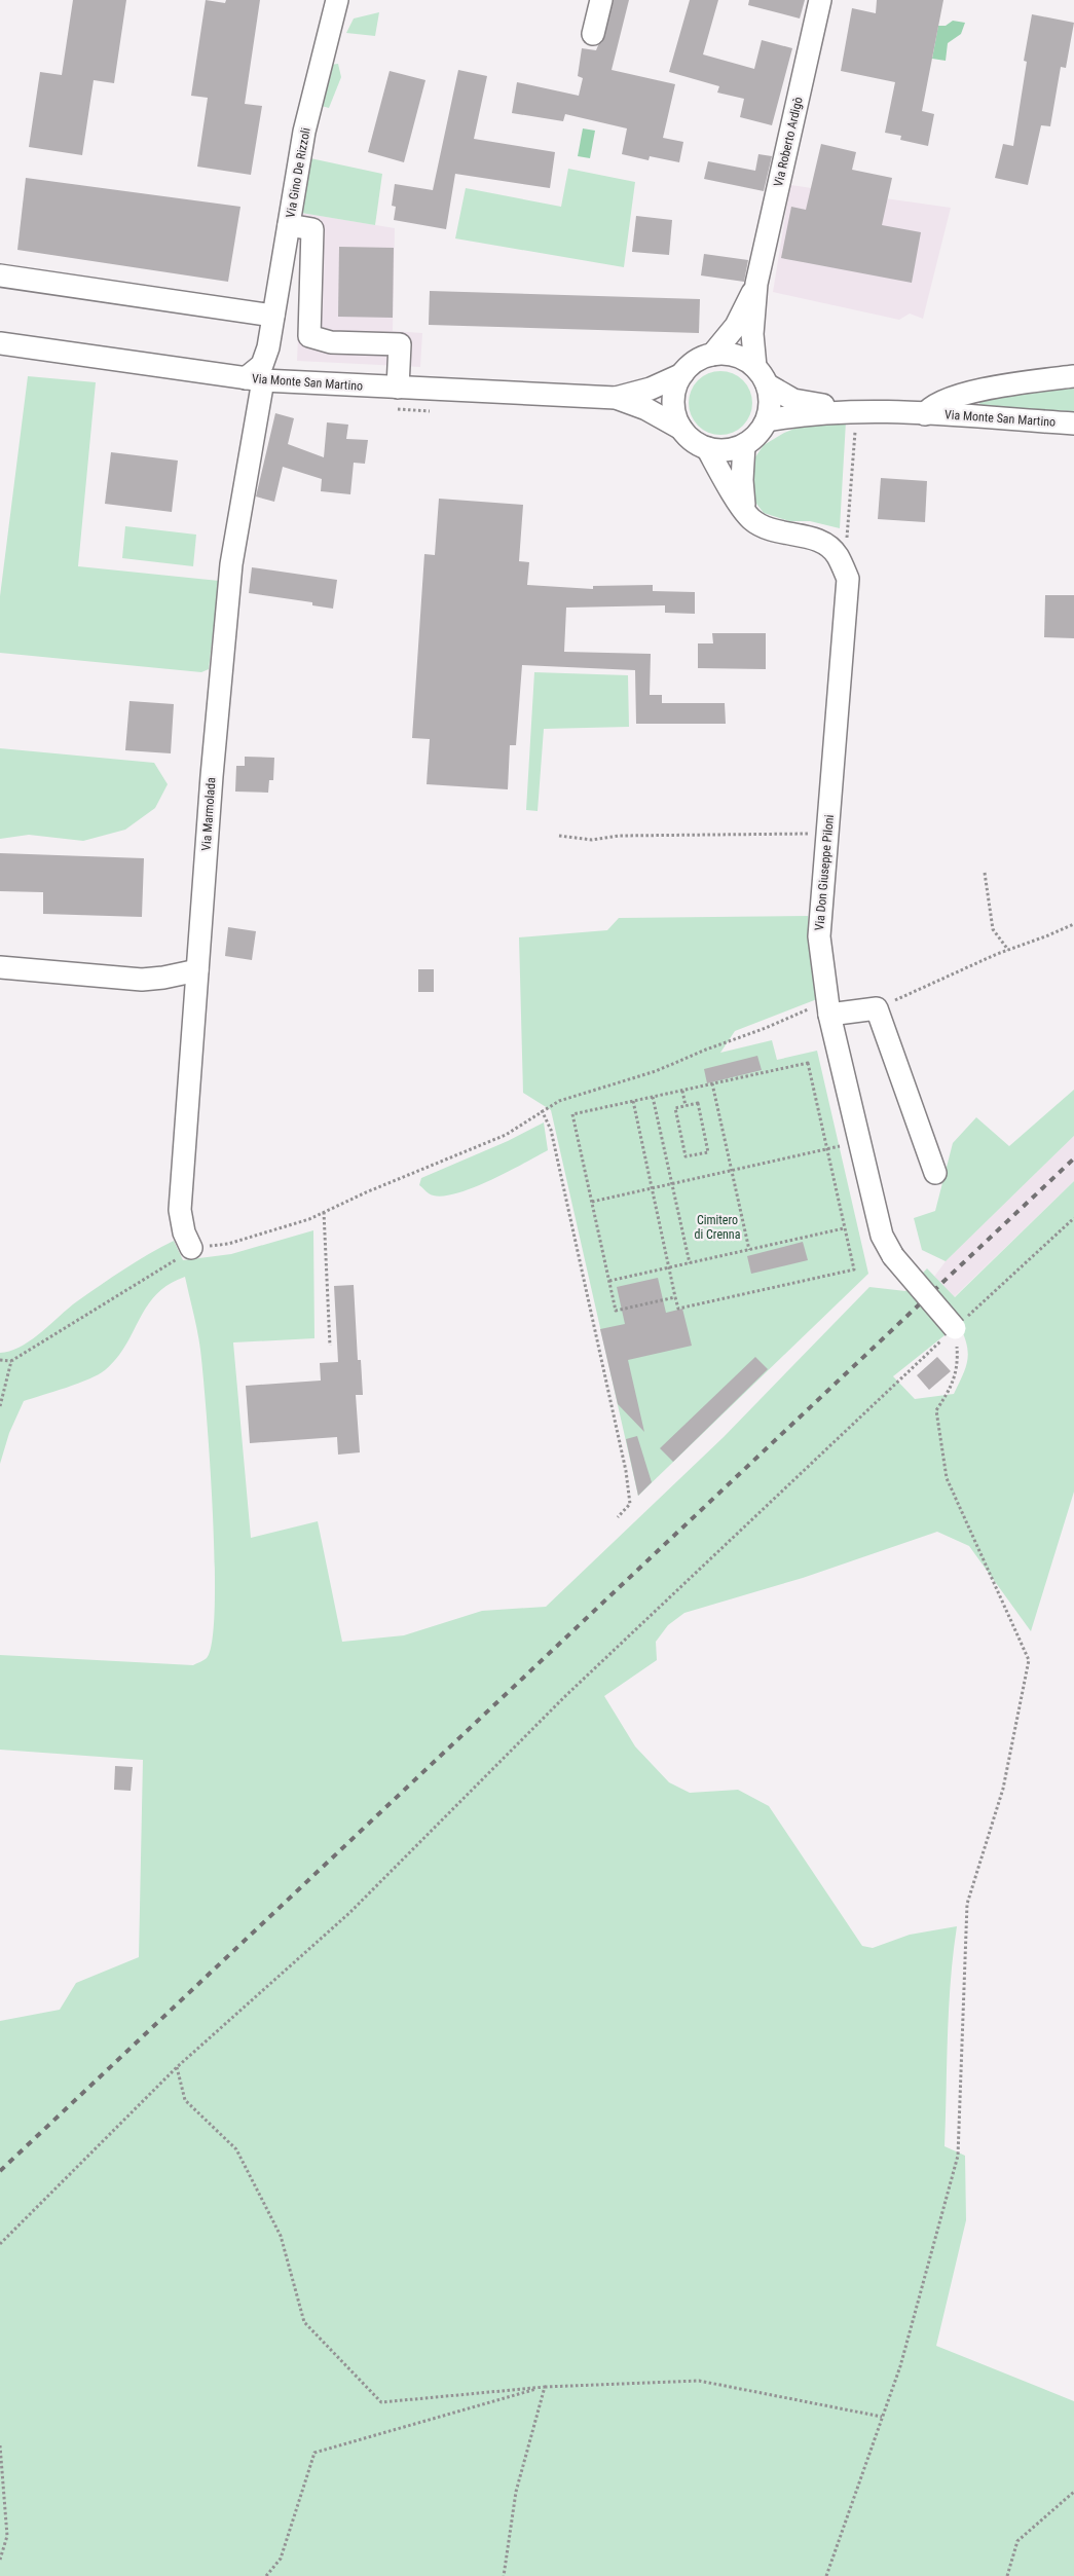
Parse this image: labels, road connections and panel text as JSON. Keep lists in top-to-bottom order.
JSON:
{
  "streets": {
    "street": [
      "Via Roberto Ardigò",
      "Via Gino De Rizzoli",
      "Via Monte San Martino",
      "Via Marmolada",
      "Via Don Giuseppe Piloni"
    ]
  },
  "crossings": [
    ["Via Roberto Ardigò", "Via Monte San Martino"],
    ["Via Gino De Rizzoli", "Via Monte San Martino"],
    ["Via Gino De Rizzoli", "Via Marmolada"],
    ["Via Monte San Martino", "Via Marmolada"]
  ],
  "parks": ["Cimitero di Crenna"]
}
